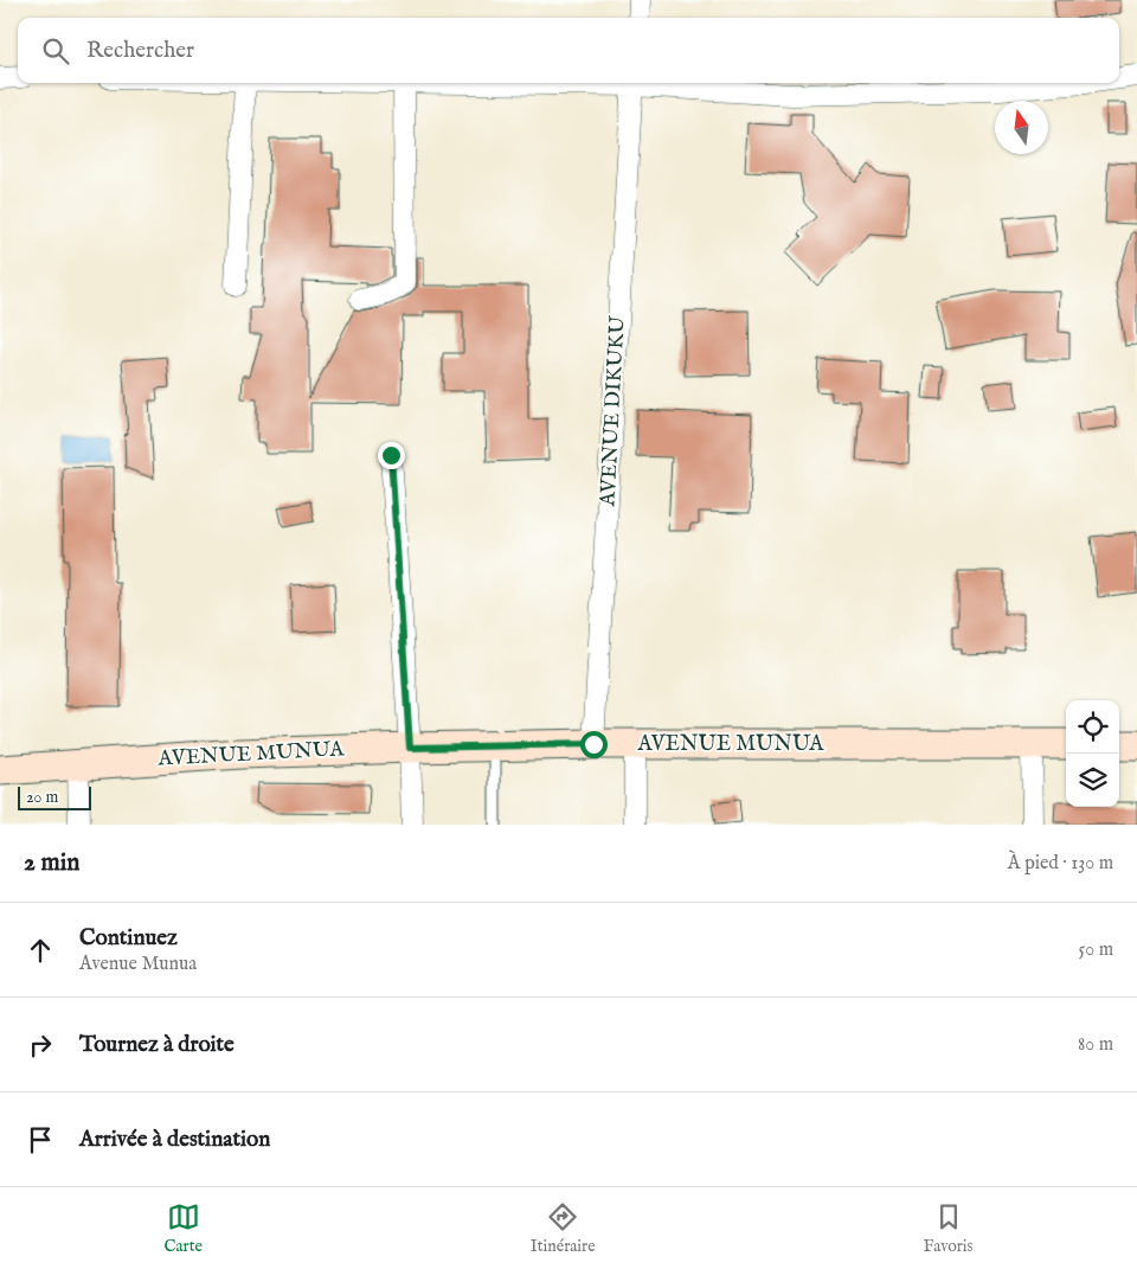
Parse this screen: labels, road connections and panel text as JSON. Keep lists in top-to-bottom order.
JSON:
{
  "streets": {
    "main road": ["AVENUE MUNUA"],
    "street": ["AVENUE DIKUKU"]
  },
  "crossings": [
    ["AVENUE DIKUKU", "AVENUE MUNUA"]
  ],
  "scale_bar": "20 m",
  "north": "top",
  "page": {
    "search": "Rechercher",
    "scale": "20 m",
    "heading": ["2 min", "À pied · 130 m"],
    "list": [
      ["Continuez", "Avenue Munua", "50 m"],
      ["Tournez à droite", "80 m"],
      "Arrivée à destination"
    ],
    "nav": ["Carte", "Itinéraire", "Favoris"]
  }
}
